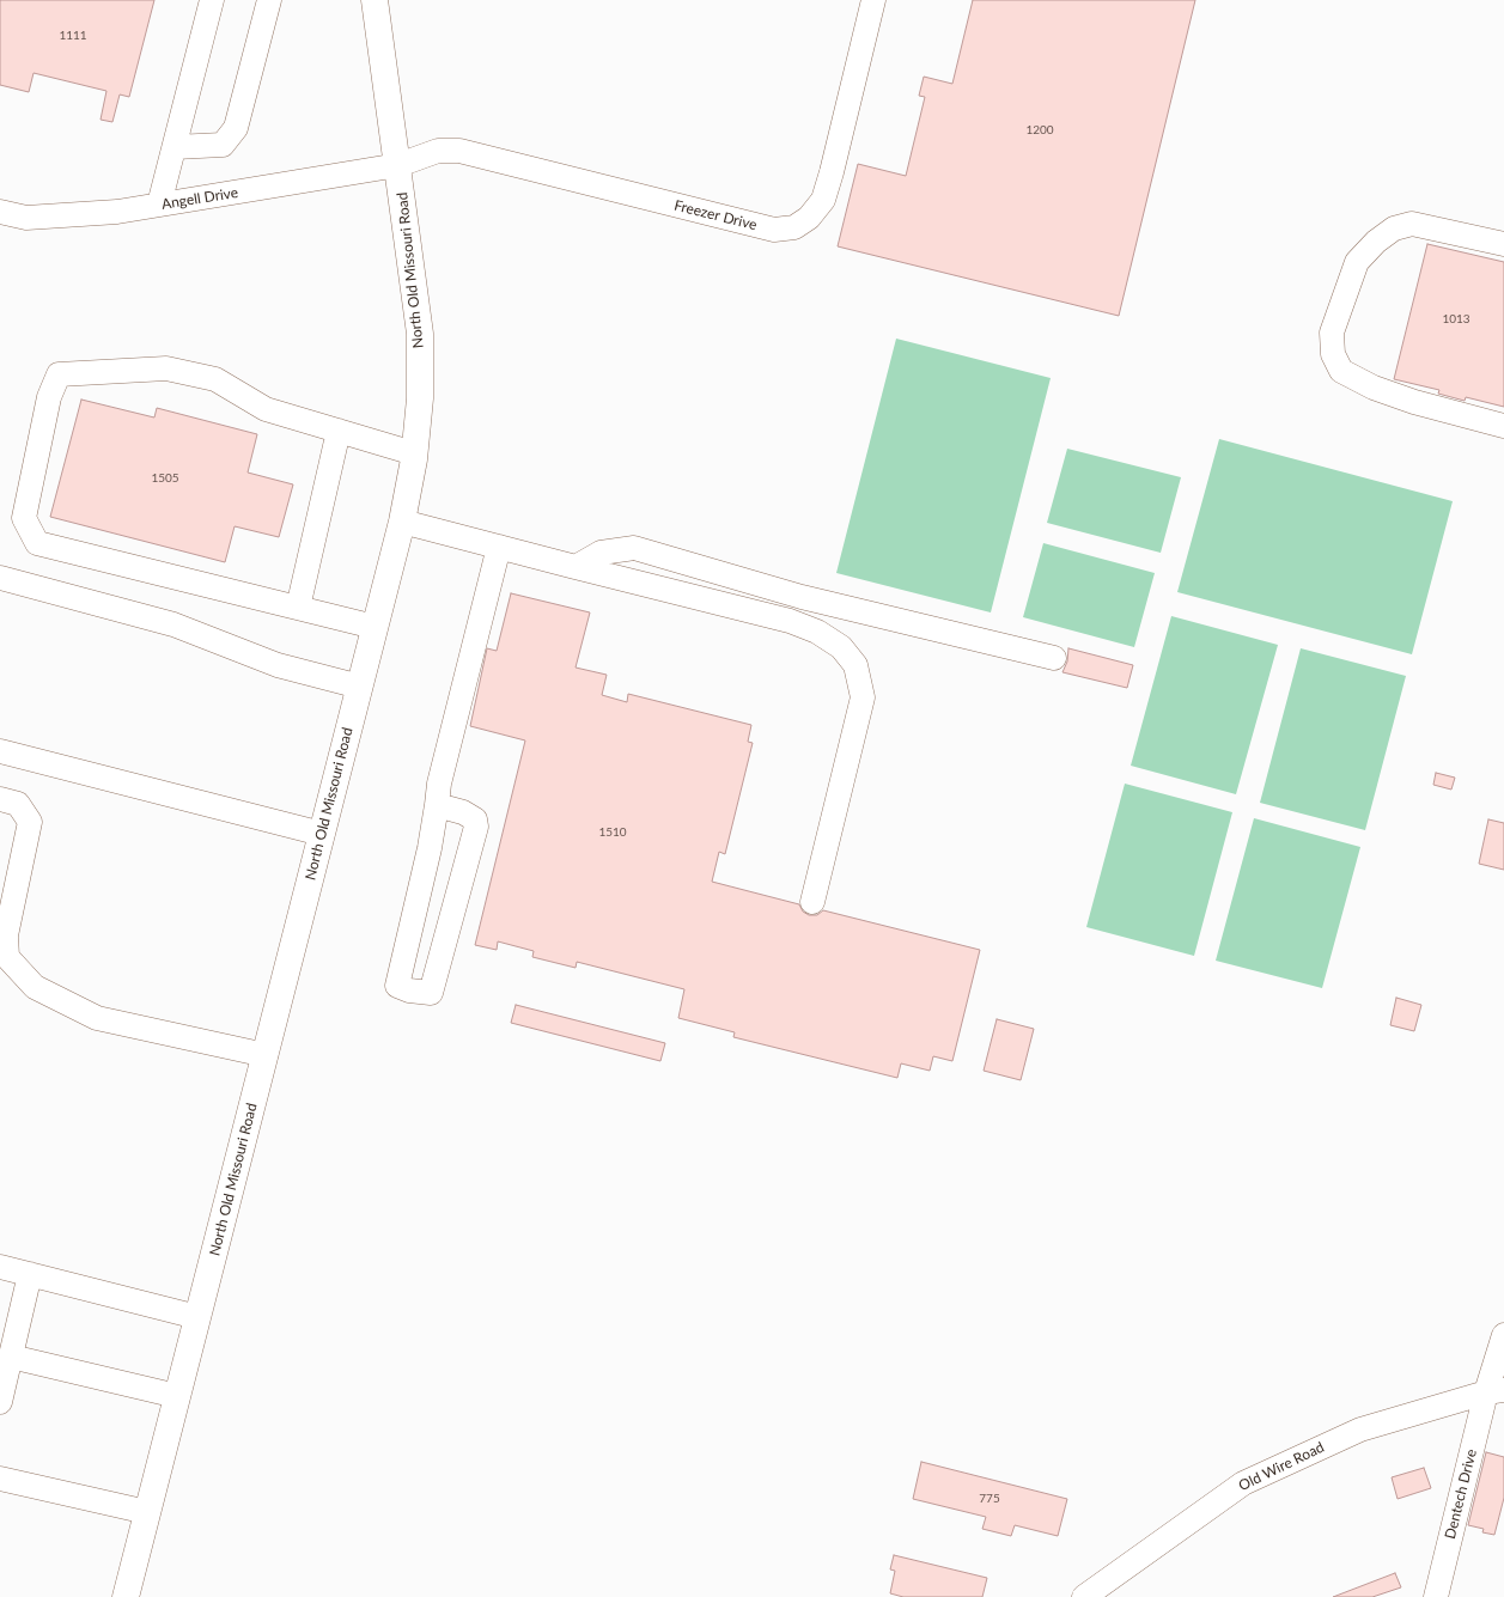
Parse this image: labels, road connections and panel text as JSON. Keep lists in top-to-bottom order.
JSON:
{
  "streets": {
    "main road": ["North Old Missouri Road"],
    "street": [
      "Angell Drive",
      "Freezer Drive",
      "Old Wire Road",
      "Dentech Drive"
    ]
  },
  "crossings": [
    ["Angell Drive", "Freezer Drive"],
    ["Angell Drive", "North Old Missouri Road"],
    ["Freezer Drive", "North Old Missouri Road"],
    ["Old Wire Road", "Dentech Drive"]
  ],
  "house_numbers": [
    "1111",
    "1200",
    "1013",
    "1505",
    "1510",
    "775"
  ]
}
